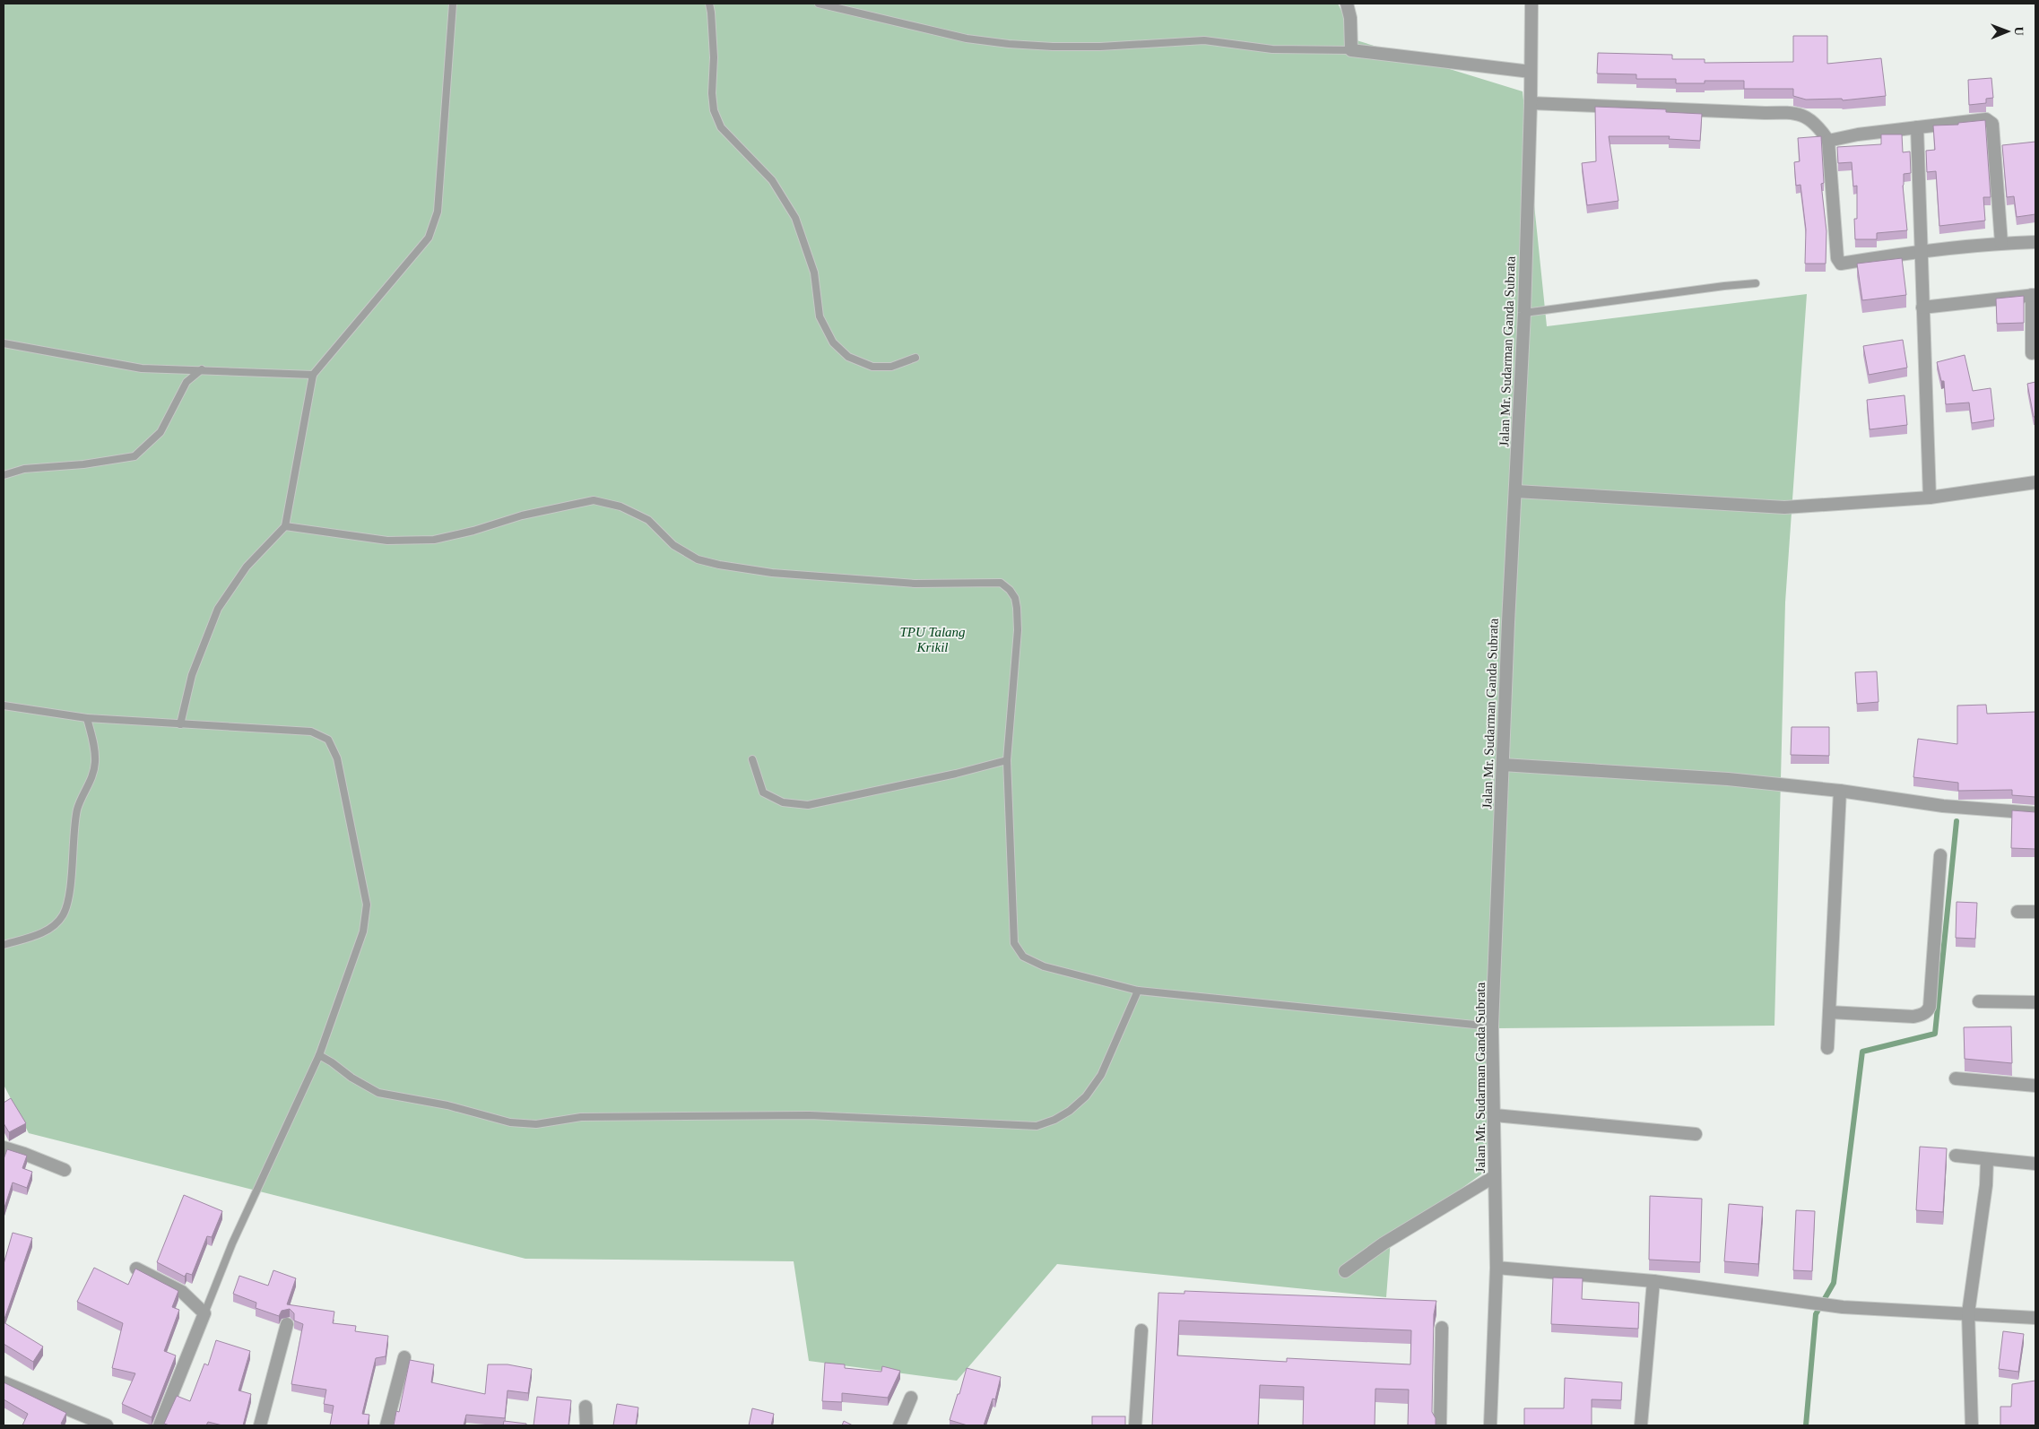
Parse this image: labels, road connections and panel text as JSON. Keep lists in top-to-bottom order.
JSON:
{
  "streets": {
    "street": ["Jalan Mr. Sudarman Ganda Subrata"]
  },
  "parks": ["TPU Talang Krikil"],
  "north": "right"
}
